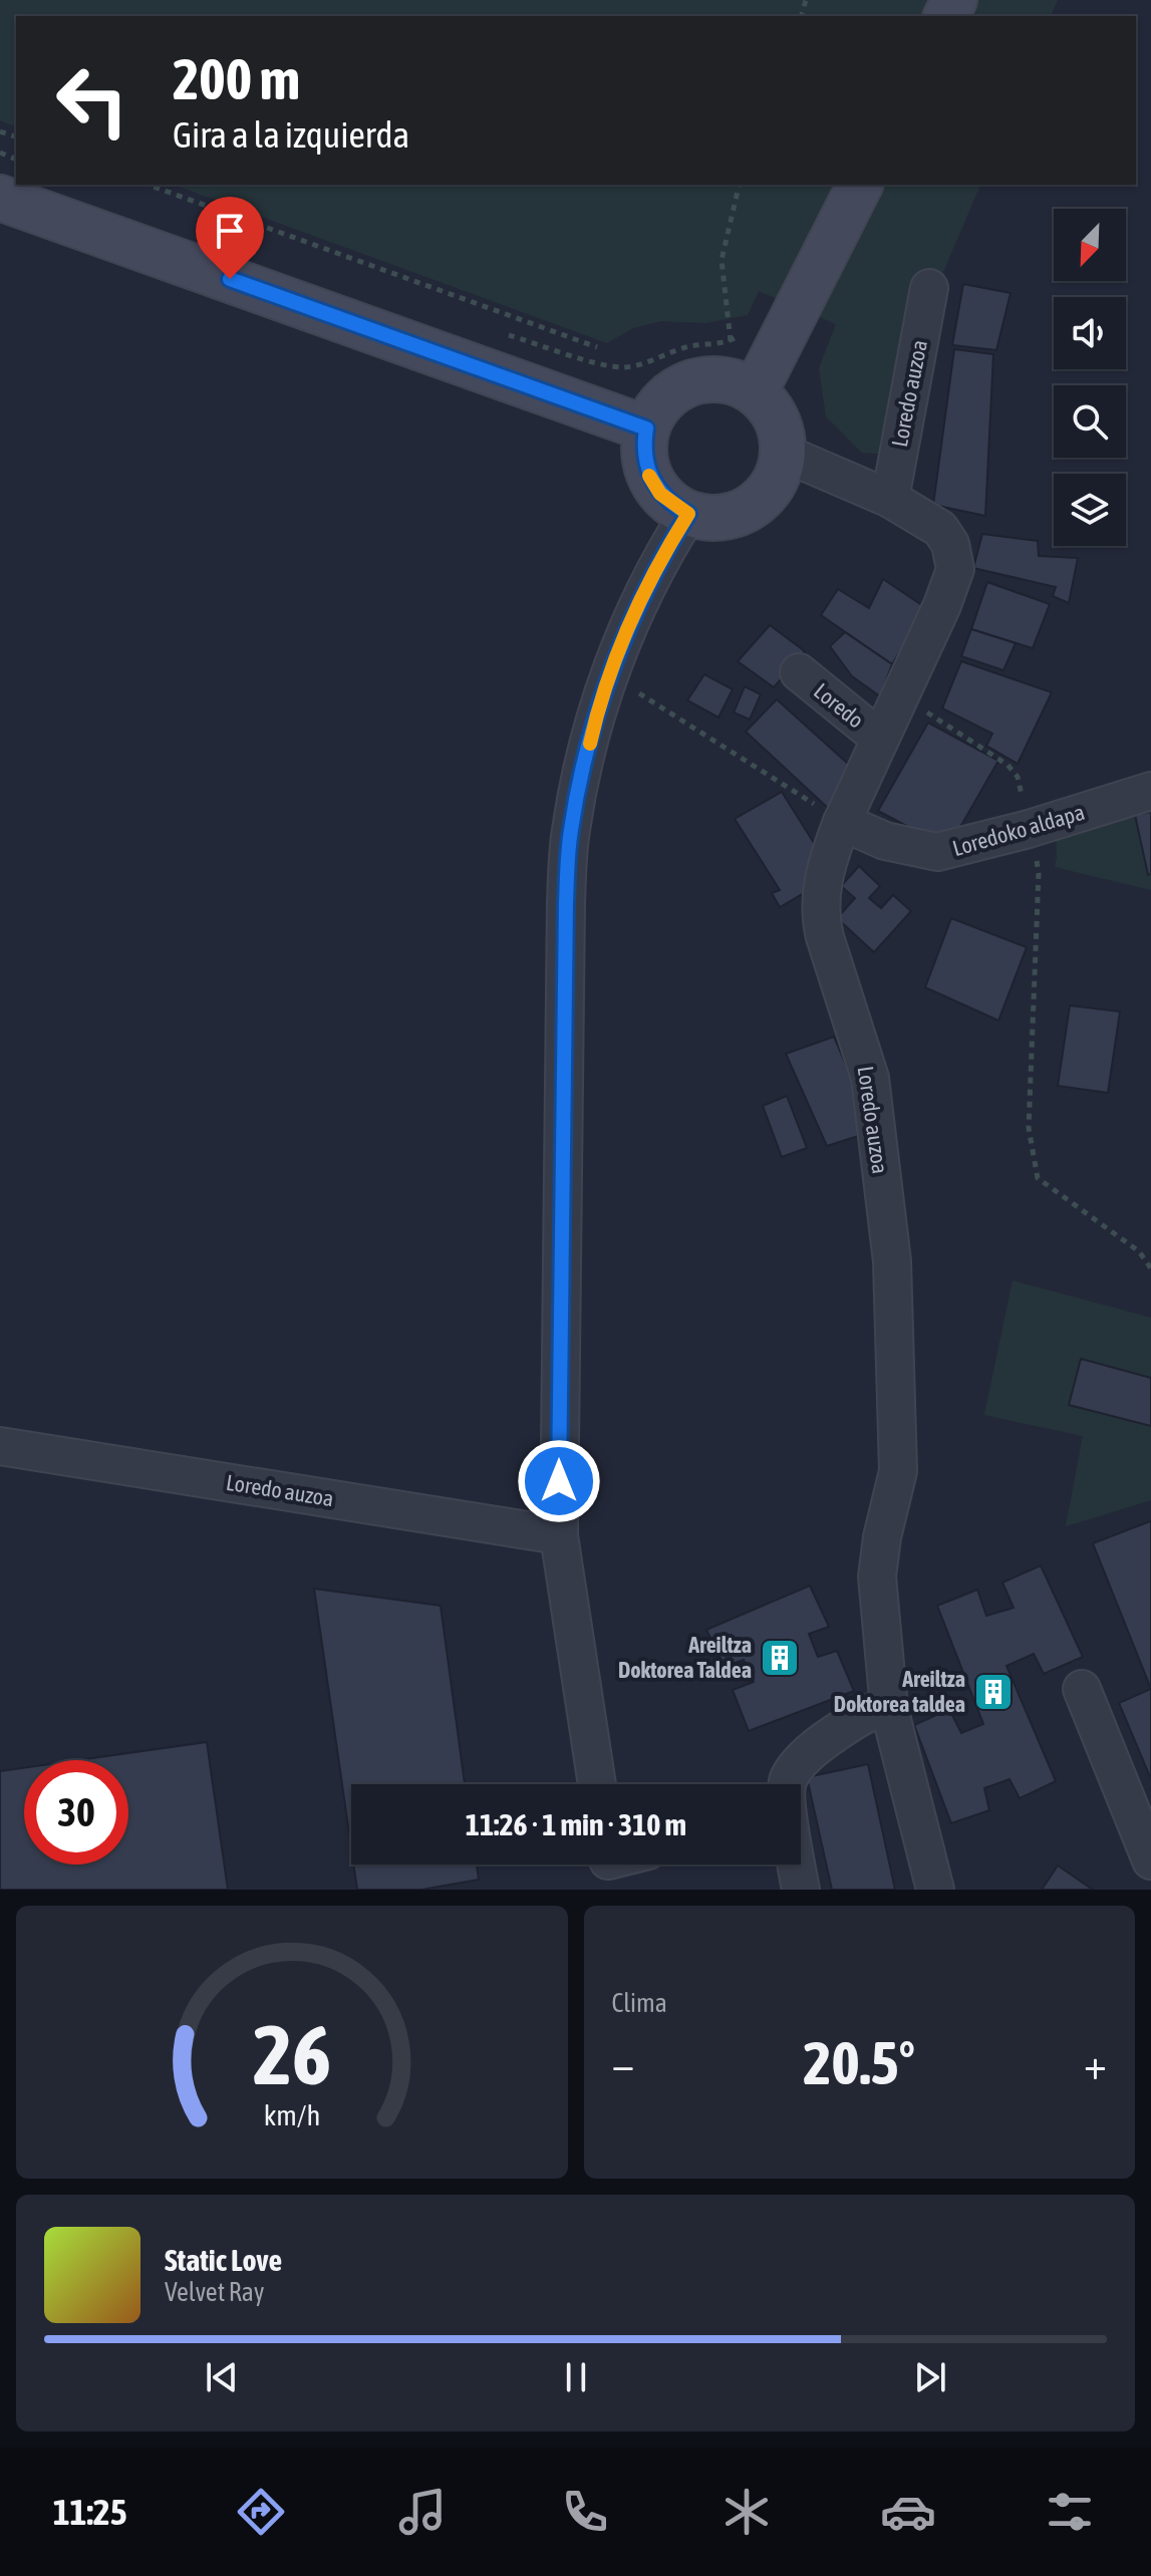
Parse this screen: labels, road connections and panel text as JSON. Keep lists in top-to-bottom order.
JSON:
{
  "streets": {
    "street": ["Loredo auzoa", "Loredo", "Loredoko aldapa"]
  },
  "crossings": [
    ["Loredo auzoa", "Loredo"],
    ["Loredo auzoa", "Loredoko aldapa"]
  ],
  "places": {
    "building": ["Areiltza Doktorea Taldea", "Areiltza Doktorea taldea"]
  },
  "north": "bottom left",
  "page": {
    "turn": ["200 m", "Gira a la izquierda"],
    "limit": "30",
    "trip": "11:26 · 1 min · 310 m",
    "tile": "Clima",
    "heat": ["−", "20.5°", "+"],
    "song": ["Static Love", "Velvet Ray"],
    "tabs": "11:25",
    "gauge": ["26", "km/h"]
  }
}
